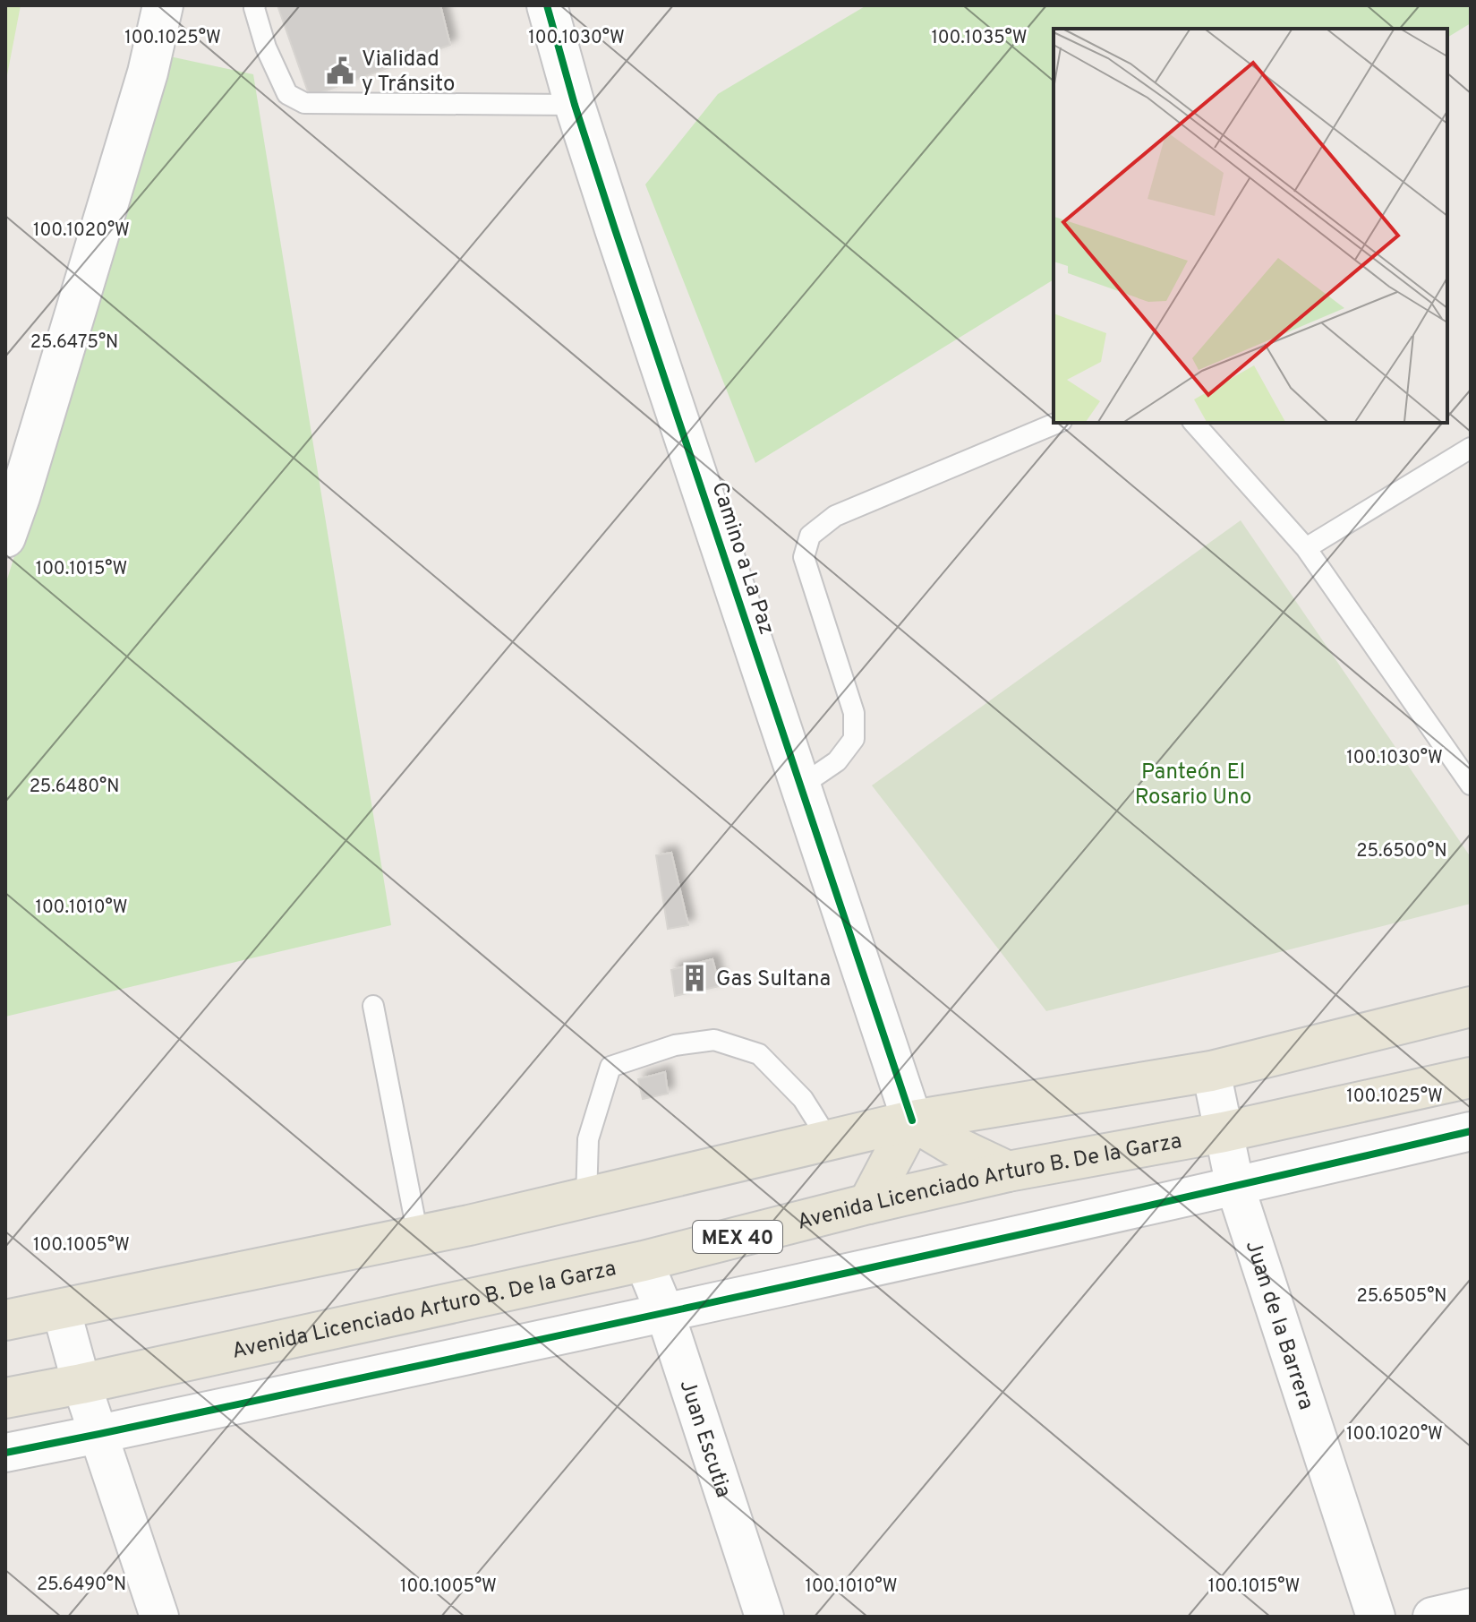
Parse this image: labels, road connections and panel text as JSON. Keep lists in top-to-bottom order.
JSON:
{
  "streets": {
    "main road": ["Avenida Licenciado Arturo B. De la Garza", "MEX 40"],
    "street": ["Camino a La Paz", "Juan de la Barrera", "Juan Escutia"]
  },
  "crossings": [
    ["Avenida Licenciado Arturo B. De la Garza", "Juan de la Barrera"],
    ["Avenida Licenciado Arturo B. De la Garza", "Juan Escutia"]
  ],
  "parks": ["Panteón El Rosario Uno"],
  "places": {
    "public building": ["Vialidad y Tránsito"],
    "building": ["Gas Sultana"]
  },
  "coordinates": [
    "100.1025°W",
    "100.1030°W",
    "100.1035°W",
    "100.1020°W",
    "25.6475°N",
    "100.1015°W",
    "25.6480°N",
    "25.6500°N",
    "100.1010°W",
    "100.1005°W",
    "25.6505°N",
    "25.6490°N"
  ]
}
